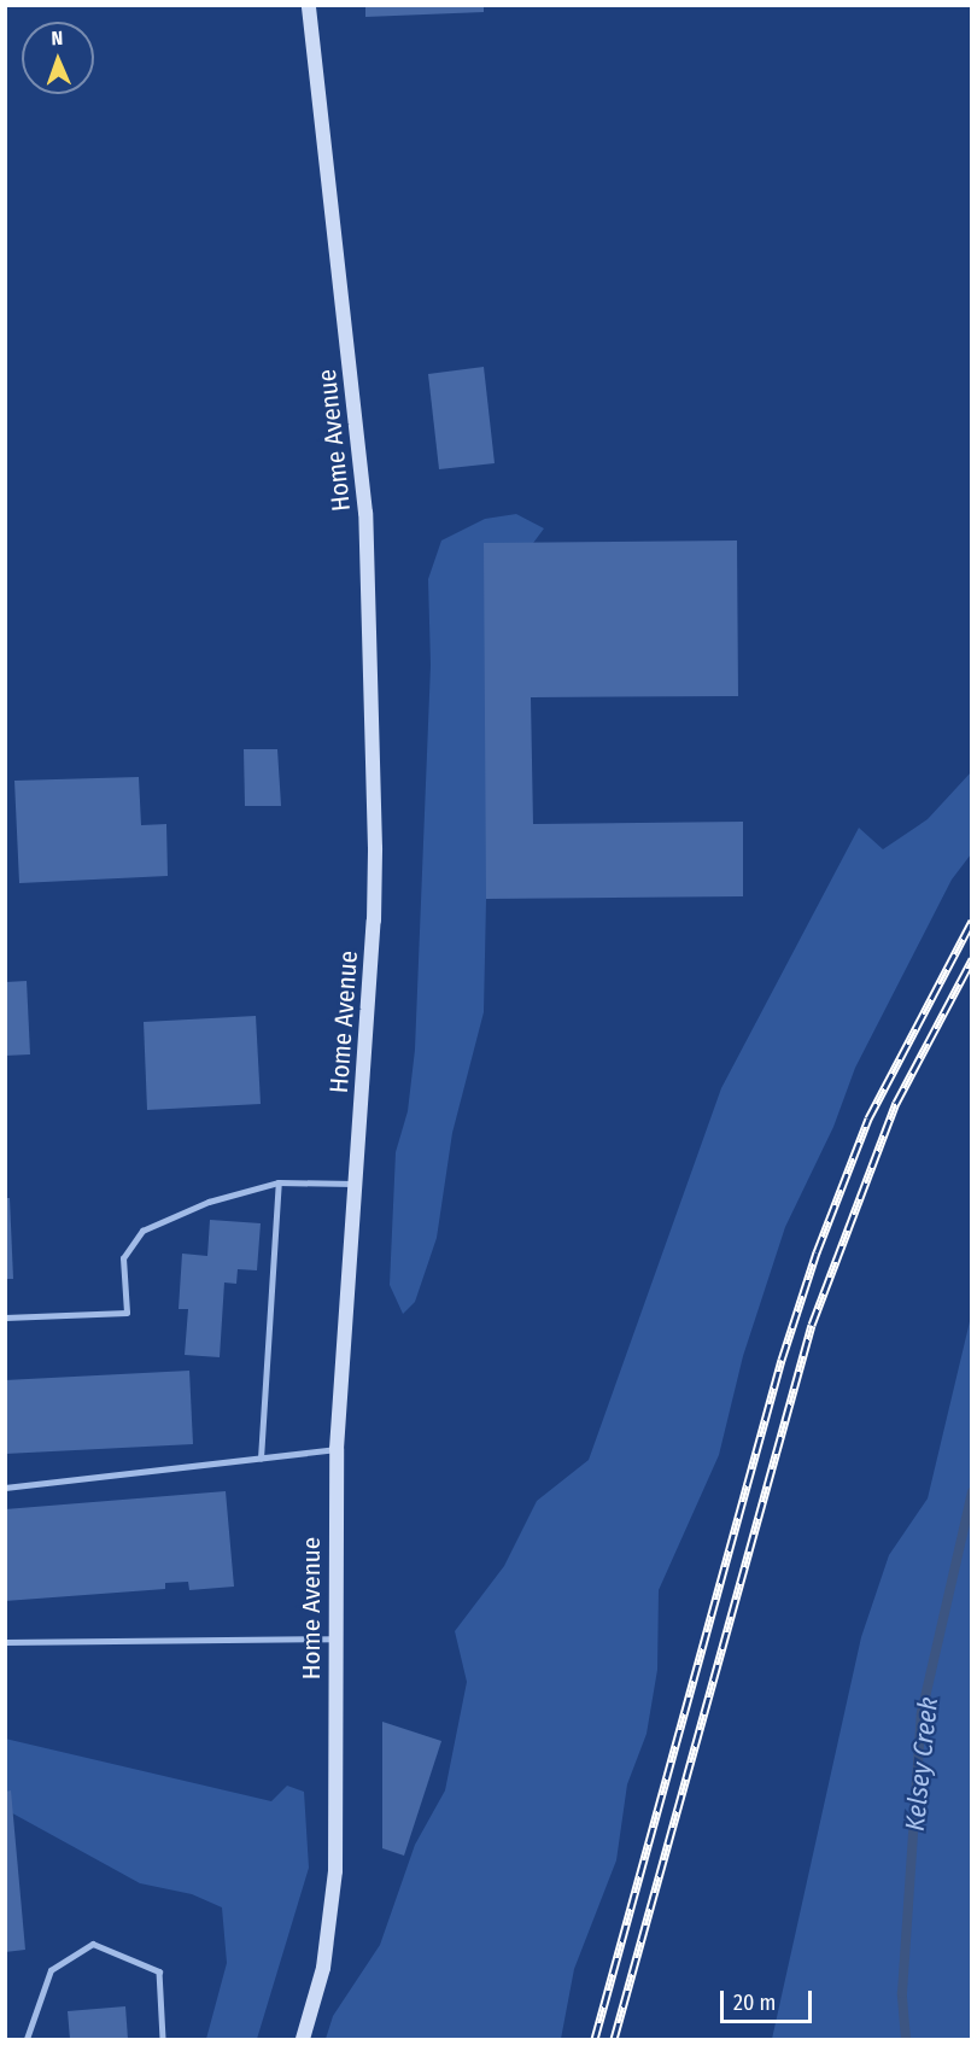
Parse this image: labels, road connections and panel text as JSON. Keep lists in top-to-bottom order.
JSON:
{
  "streets": {
    "street": ["Home Avenue"]
  },
  "water": ["Kelsey Creek"],
  "scale_bar": "20 m",
  "north": "top"
}
